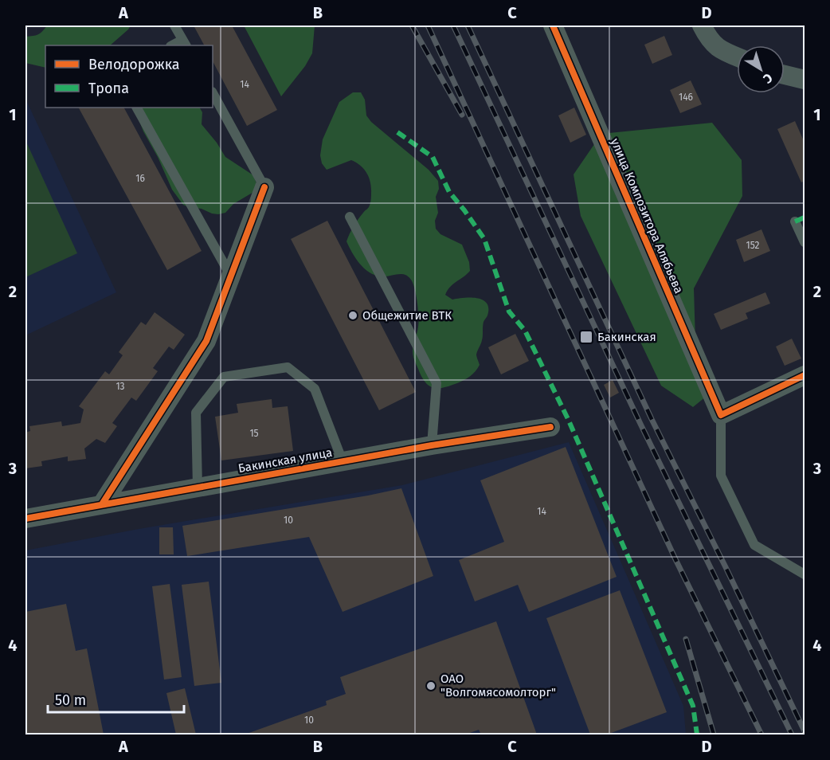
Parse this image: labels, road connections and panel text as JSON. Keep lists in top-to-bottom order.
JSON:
{
  "streets": {
    "street": ["улица Композитора Алябьева", "Бакинская улица"]
  },
  "places": {
    "other": ["Общежитие ВТК", "ОАО \"Волгомясомолторг\""],
    "transit": ["Бакинская"]
  },
  "house_numbers": [
    "14",
    "146",
    "16",
    "152",
    "13",
    "15",
    "14",
    "10",
    "10"
  ],
  "legend": ["Велодорожка", "Тропа"],
  "scale_bar": "50 m",
  "north": "bottom right",
  "grid": {
    "columns": [
      "A",
      "B",
      "C",
      "D"
    ],
    "rows": [
      "1",
      "2",
      "3",
      "4"
    ]
  }
}
